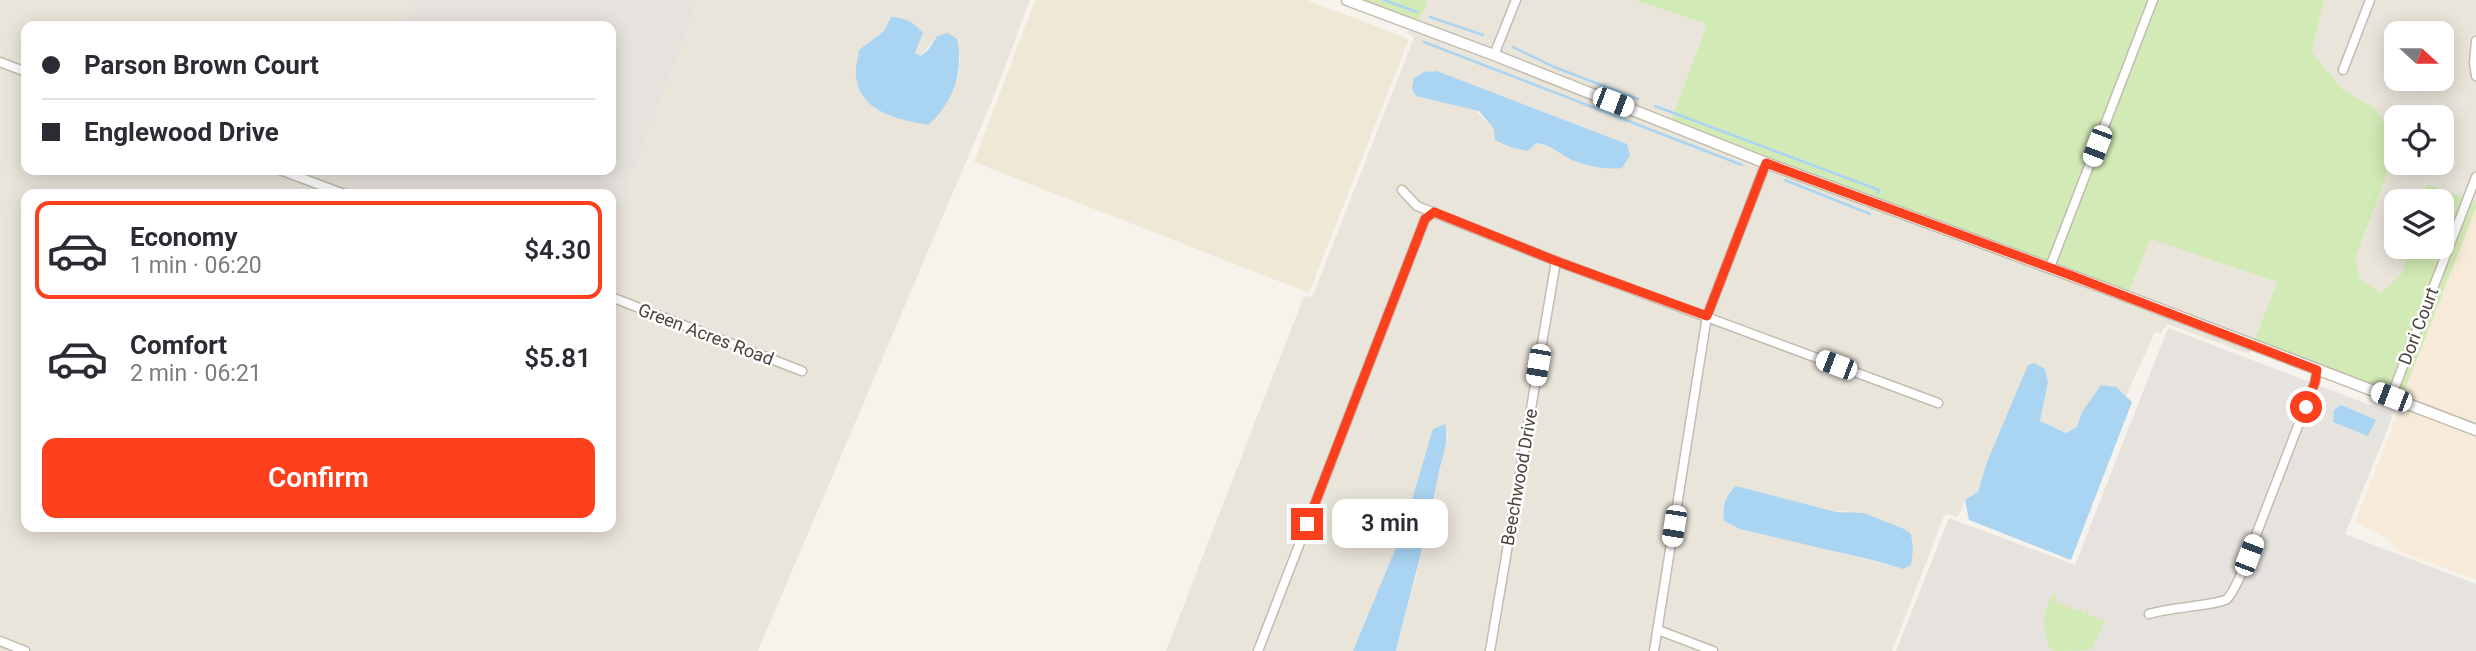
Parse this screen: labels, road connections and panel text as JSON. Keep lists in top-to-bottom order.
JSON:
{
  "streets": {
    "street": ["Dori Court", "Green Acres Road", "Beechwood Drive"]
  },
  "north": "right",
  "page": {
    "banner": ["Parson Brown Court", "Englewood Drive"],
    "list": [
      {
        "name": "Economy",
        "note": "1 min · 06:20",
        "value": "$4.30"
      },
      {
        "name": "Comfort",
        "note": "2 min · 06:21",
        "value": "$5.81"
      }
    ],
    "buttons": "Confirm",
    "bubble": "3 min"
  }
}
